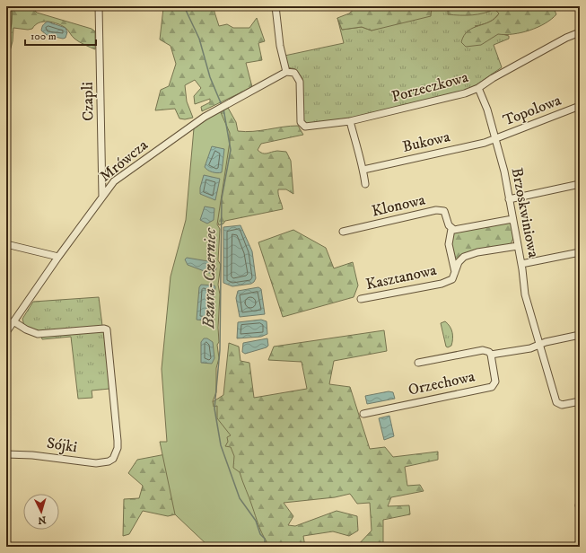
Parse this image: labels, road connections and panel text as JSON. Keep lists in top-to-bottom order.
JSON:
{
  "streets": {
    "street": [
      "Porzeczkowa",
      "Czapli",
      "Topolowa",
      "Bukowa",
      "Mrówcza",
      "Klonowa",
      "Brzoskwiniowa",
      "Kasztanowa",
      "Orzechowa",
      "Sójki"
    ]
  },
  "crossings": [
    ["Porzeczkowa", "Mrówcza"],
    ["Porzeczkowa", "Brzoskwiniowa"],
    ["Czapli", "Mrówcza"],
    ["Topolowa", "Bukowa"],
    ["Topolowa", "Brzoskwiniowa"],
    ["Bukowa", "Brzoskwiniowa"],
    ["Mrówcza", "Sójki"],
    ["Brzoskwiniowa", "Kasztanowa"],
    ["Brzoskwiniowa", "Orzechowa"]
  ],
  "water": ["Bzura-Czerniec"],
  "scale_bar": "100 m",
  "north": "bottom"
}
